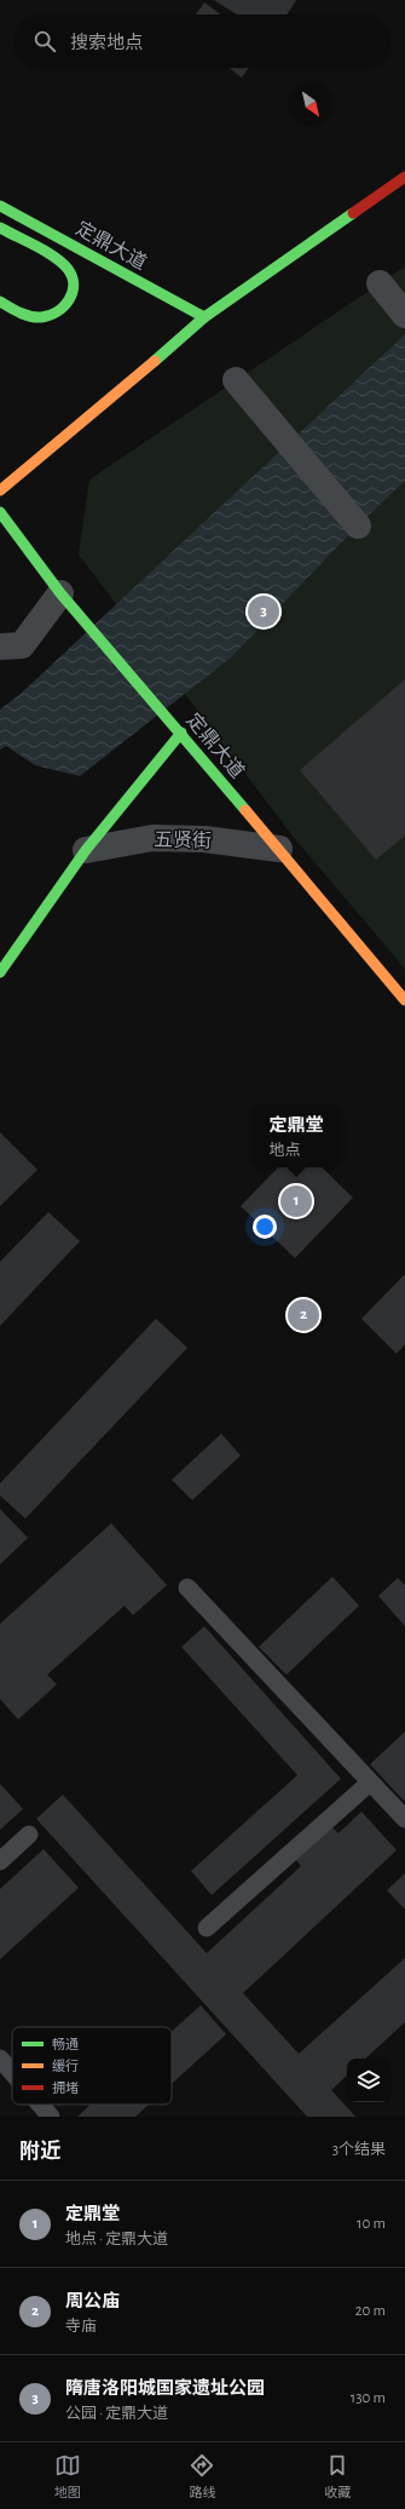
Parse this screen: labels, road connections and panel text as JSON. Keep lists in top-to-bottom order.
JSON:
{
  "streets": {
    "main road": ["定鼎大道"],
    "street": ["五贤街"]
  },
  "crossings": [
    ["定鼎大道", "五贤街"]
  ],
  "legend": ["畅通", "缓行", "拥堵"],
  "north": "bottom right",
  "page": {
    "search": "搜索地点",
    "pins": ["3", "1", "2"],
    "popup": ["定鼎堂", "地点"],
    "heading": ["附近", "3个结果"],
    "list": [
      {
        "mark": "1",
        "name": "定鼎堂",
        "note": "地点 · 定鼎大道",
        "value": "10 m"
      },
      {
        "mark": "2",
        "name": "周公庙",
        "note": "寺庙",
        "value": "20 m"
      },
      {
        "mark": "3",
        "name": "隋唐洛阳城国家遗址公园",
        "note": "公园 · 定鼎大道",
        "value": "130 m"
      }
    ],
    "nav": ["地图", "路线", "收藏"]
  }
}
